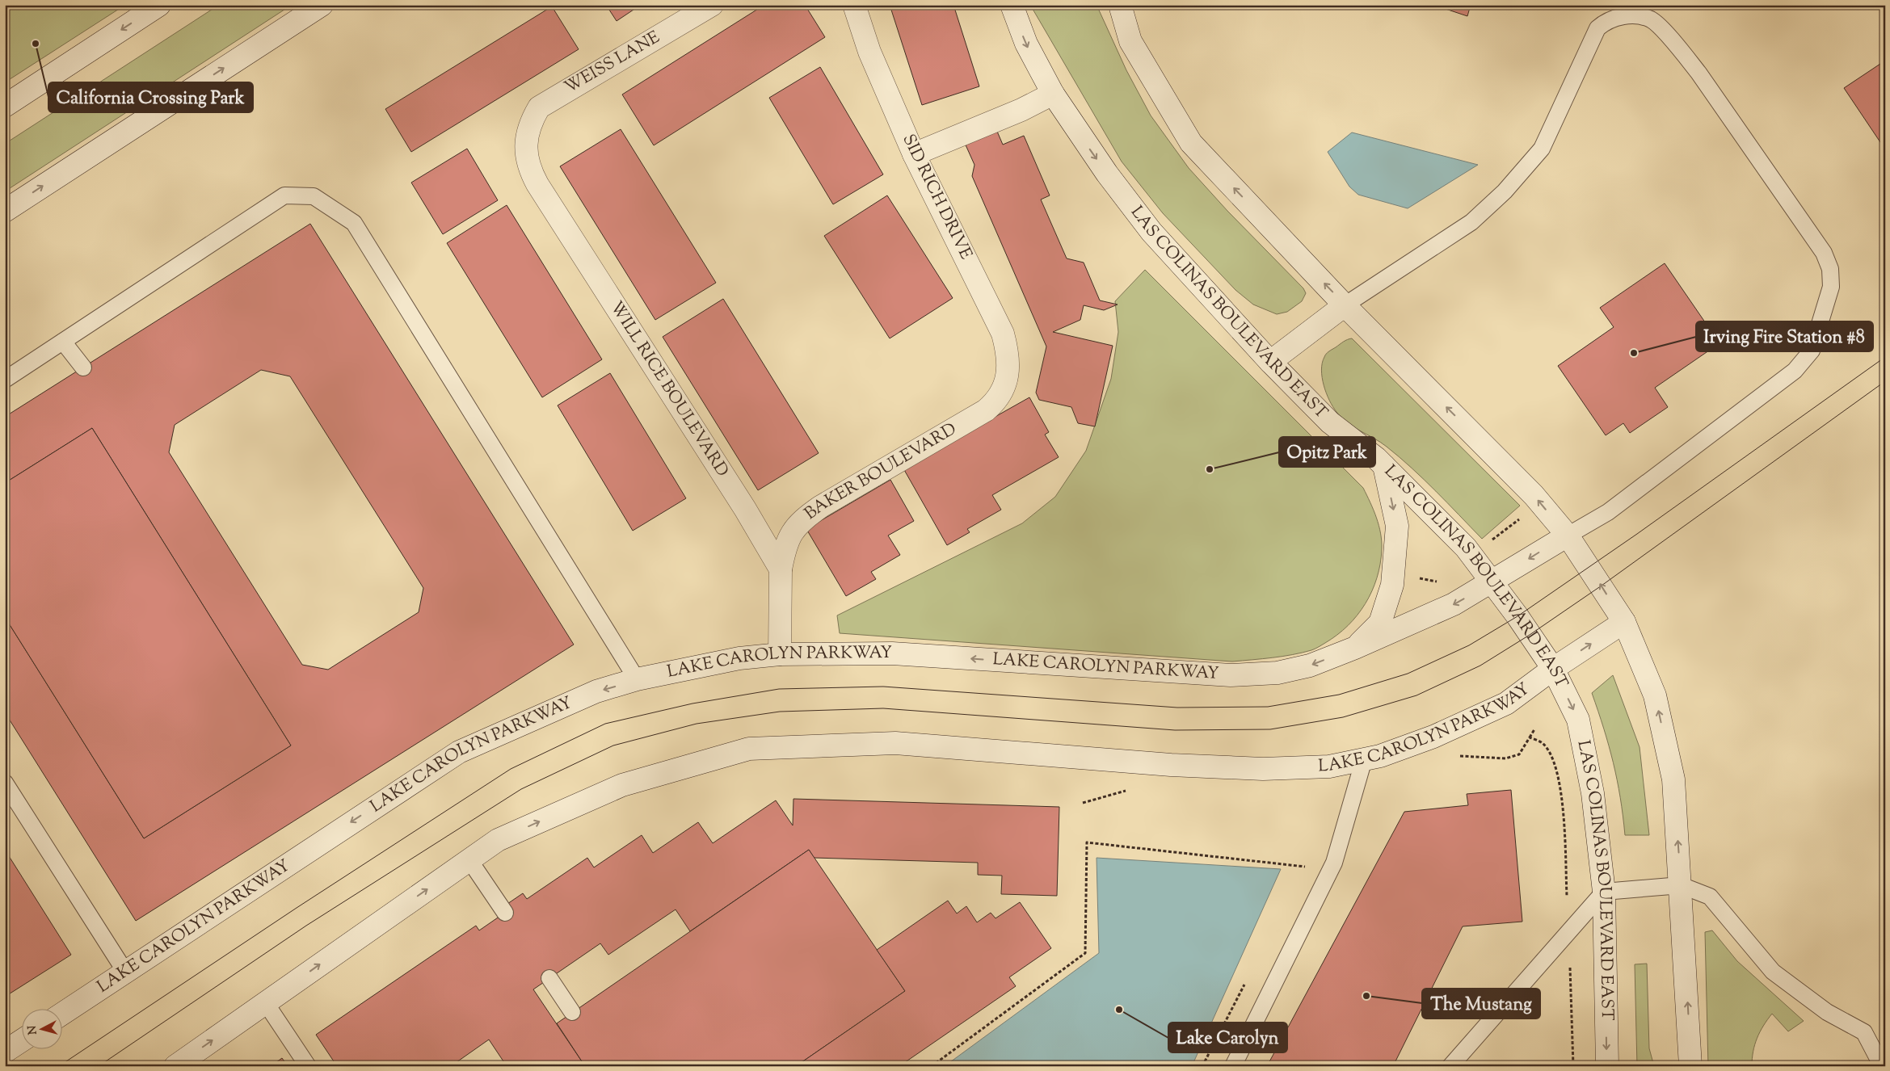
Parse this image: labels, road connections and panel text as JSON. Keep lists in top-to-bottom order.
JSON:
{
  "streets": {
    "street": [
      "WEISS LANE",
      "SID RICH DRIVE",
      "LAS COLINAS BOULEVARD EAST",
      "WILL RICE BOULEVARD",
      "BAKER BOULEVARD",
      "LAKE CAROLYN PARKWAY"
    ]
  },
  "crossings": [
    ["WEISS LANE", "WILL RICE BOULEVARD"],
    ["SID RICH DRIVE", "BAKER BOULEVARD"],
    ["LAS COLINAS BOULEVARD EAST", "LAKE CAROLYN PARKWAY"],
    ["WILL RICE BOULEVARD", "BAKER BOULEVARD"]
  ],
  "places": [
    "California Crossing Park",
    "Irving Fire Station #8",
    "Opitz Park",
    "The Mustang",
    "Lake Carolyn"
  ],
  "north": "left"
}
